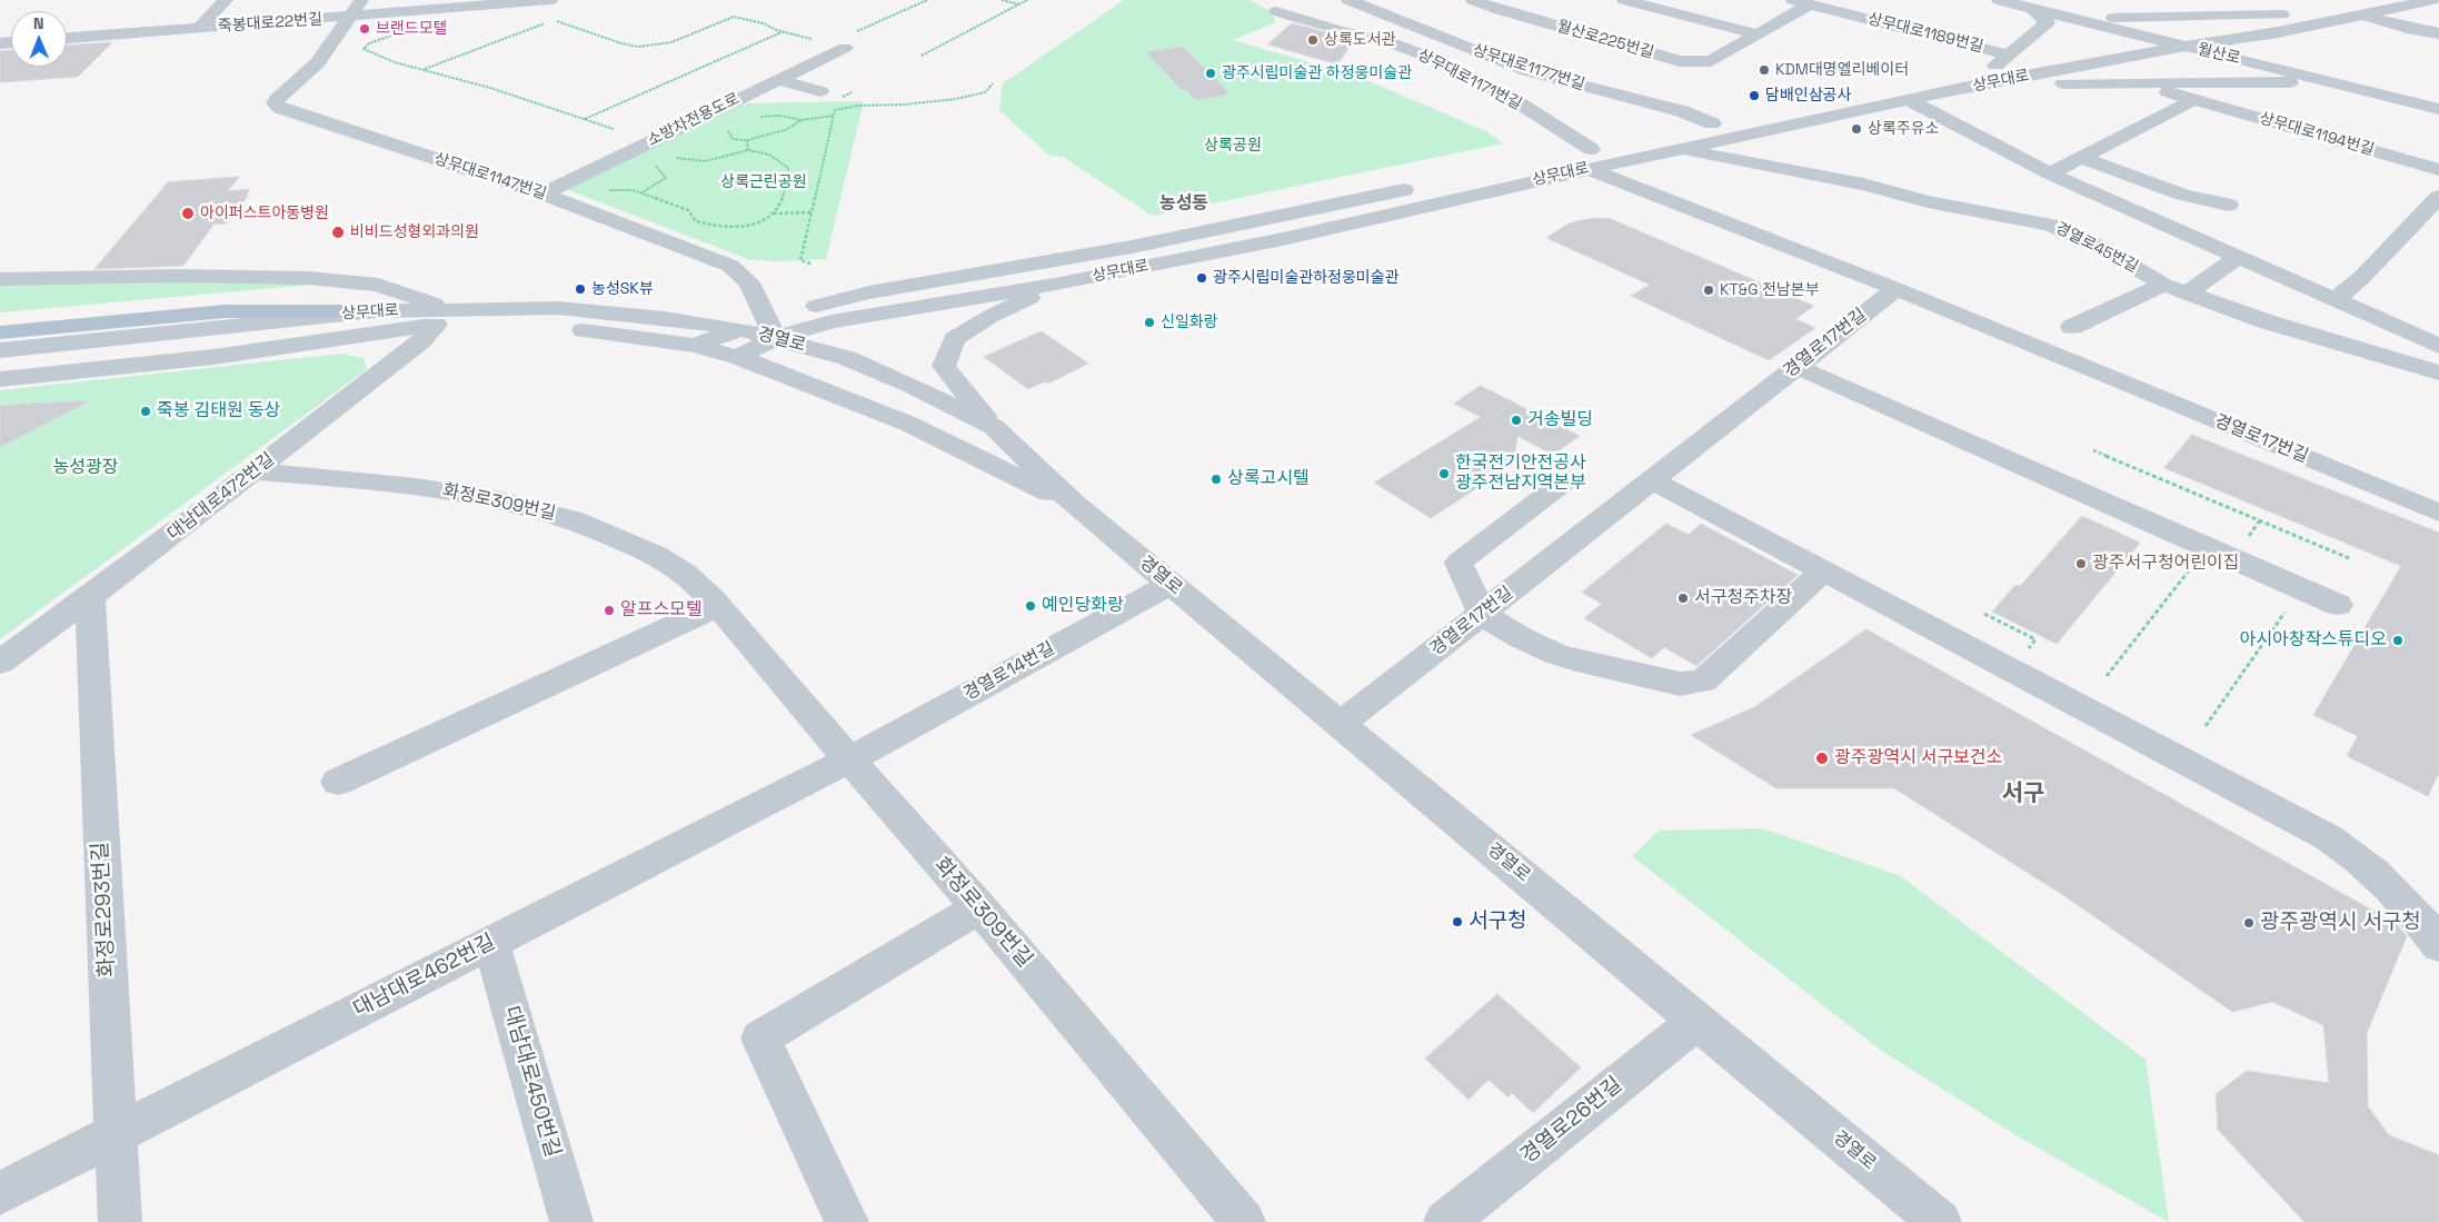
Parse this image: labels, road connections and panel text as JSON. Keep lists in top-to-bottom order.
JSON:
{
  "streets": {
    "street": [
      "죽봉대로22번길",
      "상무대로1189번길",
      "월산로225번길",
      "월산로",
      "상무대로1177번길",
      "상무대로1171번길",
      "상무대로",
      "소방차전용도로",
      "상무대로1194번길",
      "상무대로1147번길",
      "경열로45번길",
      "경열로",
      "경열로17번길",
      "대남대로472번길",
      "화정로309번길",
      "경열로14번길",
      "화정로293번길",
      "대남대로462번길",
      "대남대로450번길",
      "경열로26번길"
    ]
  },
  "crossings": [
    ["죽봉대로22번길", "상무대로1147번길"],
    ["상무대로1189번길", "월산로225번길"],
    ["상무대로1189번길", "상무대로"],
    ["월산로", "상무대로"],
    ["상무대로1177번길", "상무대로"],
    ["상무대로1171번길", "상무대로"],
    ["상무대로1171번길", "경열로17번길"],
    ["상무대로", "상무대로1147번길"],
    ["상무대로", "경열로45번길"],
    ["상무대로", "경열로"],
    ["상무대로", "대남대로472번길"],
    ["소방차전용도로", "상무대로1147번길"],
    ["상무대로1147번길", "경열로"],
    ["경열로", "경열로17번길"],
    ["경열로", "경열로14번길"],
    ["경열로", "경열로26번길"],
    ["대남대로472번길", "화정로309번길"],
    ["대남대로472번길", "화정로293번길"],
    ["화정로309번길", "경열로14번길"],
    ["화정로309번길", "대남대로462번길"],
    ["경열로14번길", "대남대로462번길"],
    ["화정로293번길", "대남대로462번길"],
    ["대남대로462번길", "대남대로450번길"]
  ],
  "districts": ["농성동", "서구"],
  "parks": ["상록공원", "상록근린공원", "농성광장"],
  "places": [
    "브랜드모텔",
    "상록도서관",
    "KDM대명엘리베이터",
    "광주시립미술관 하정웅미술관",
    "담배인삼공사",
    "상록주유소",
    "아이퍼스트아동병원",
    "비비드성형외과의원",
    "광주시립미술관하정웅미술관",
    "농성SK뷰",
    "KT&G 전남본부",
    "신일화랑",
    "죽봉 김태원 동상",
    "거송빌딩",
    "한국전기안전공사 광주전남지역본부",
    "상록고시텔",
    "광주서구청어린이집",
    "서구청주차장",
    "예인당화랑",
    "알프스모텔",
    "아시아창작스튜디오",
    "광주광역시 서구보건소",
    "서구청",
    "광주광역시 서구청"
  ],
  "north": "top"
}
